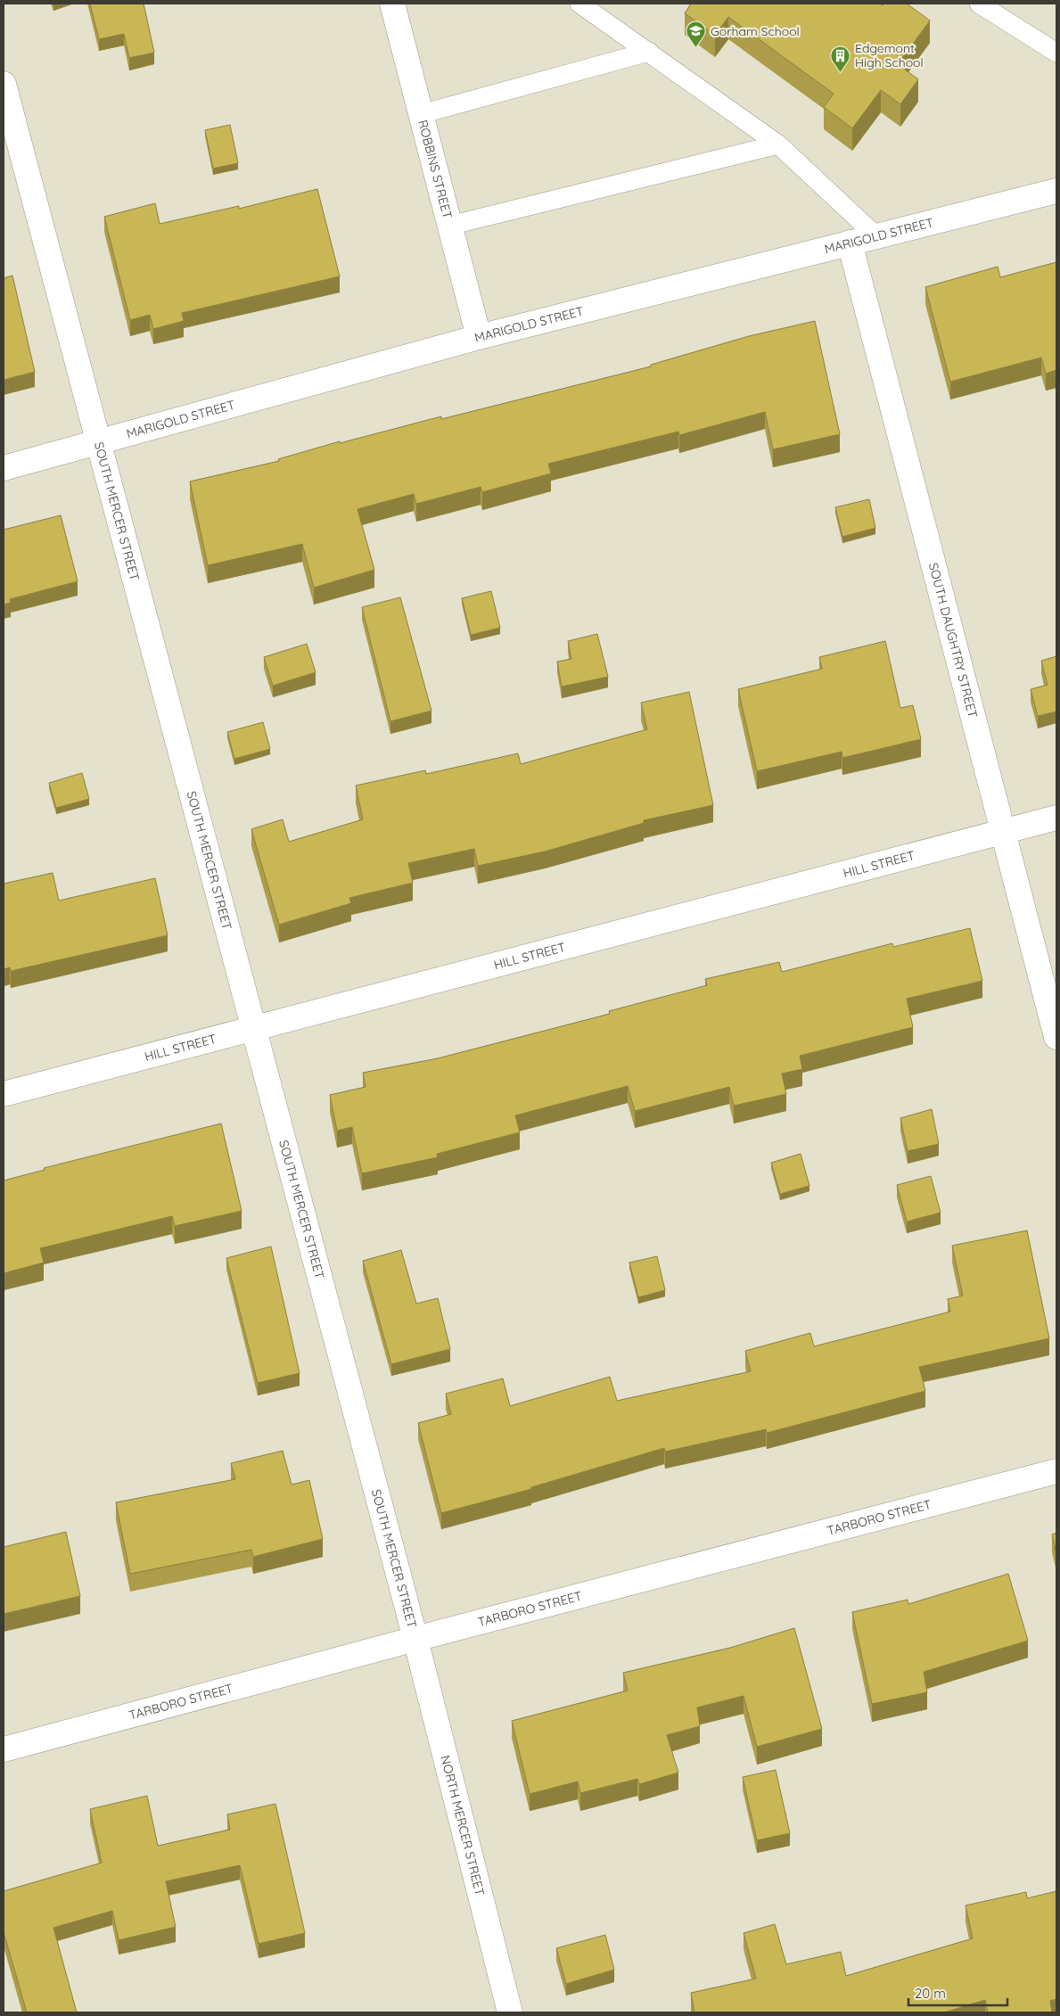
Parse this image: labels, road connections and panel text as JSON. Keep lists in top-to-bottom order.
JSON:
{
  "streets": {
    "street": [
      "ROBBINS STREET",
      "MARIGOLD STREET",
      "SOUTH MERCER STREET",
      "SOUTH DAUGHTRY STREET",
      "HILL STREET",
      "TARBORO STREET",
      "NORTH MERCER STREET"
    ]
  },
  "crossings": [
    ["ROBBINS STREET", "MARIGOLD STREET"],
    ["MARIGOLD STREET", "SOUTH MERCER STREET"],
    ["MARIGOLD STREET", "SOUTH DAUGHTRY STREET"],
    ["SOUTH MERCER STREET", "HILL STREET"],
    ["SOUTH MERCER STREET", "TARBORO STREET"],
    ["SOUTH MERCER STREET", "NORTH MERCER STREET"],
    ["SOUTH DAUGHTRY STREET", "HILL STREET"],
    ["TARBORO STREET", "NORTH MERCER STREET"]
  ],
  "places": {
    "school or university": ["Gorham School"],
    "building": ["Edgemont High School"]
  },
  "scale_bar": "20 m"
}
